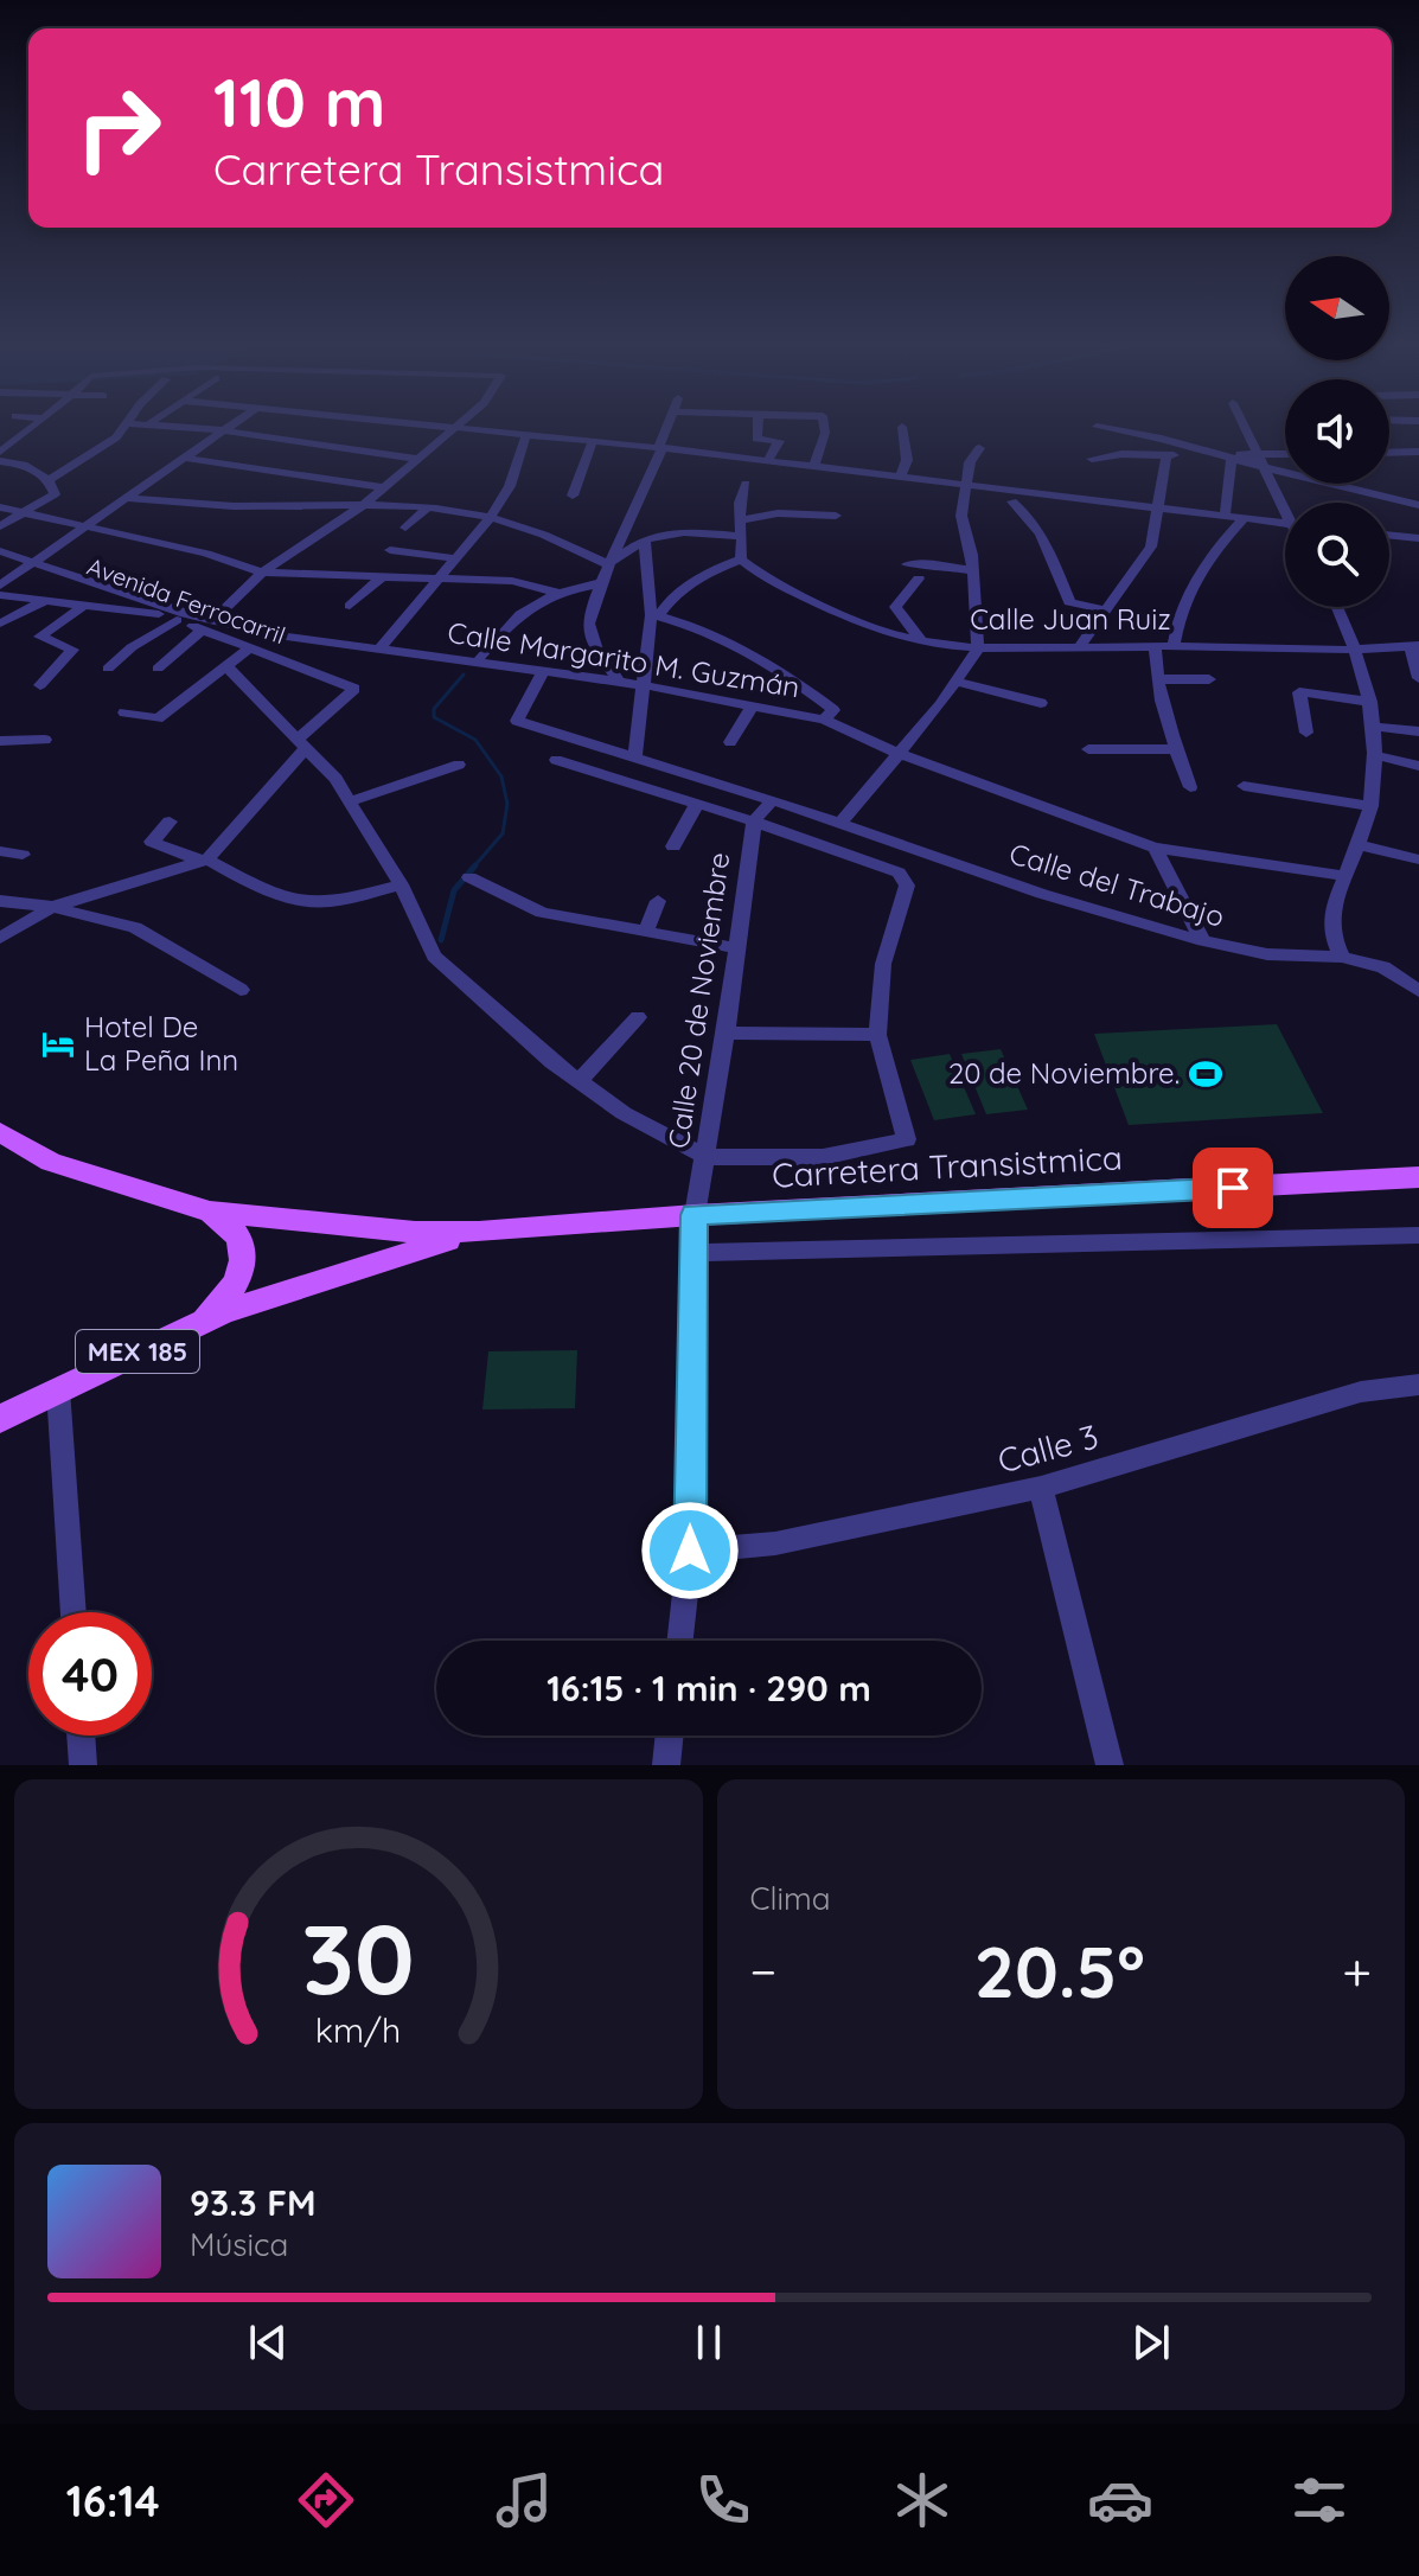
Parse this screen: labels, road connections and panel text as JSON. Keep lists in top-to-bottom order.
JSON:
{
  "streets": {
    "main road": ["Carretera Transistmica", "MEX 185"],
    "street": [
      "Avenida Ferrocarril",
      "Calle Juan Ruiz",
      "Calle Margarito M. Guzmán",
      "Calle del Trabajo",
      "Calle 20 de Noviembre",
      "Calle 3"
    ]
  },
  "crossings": [
    ["Avenida Ferrocarril", "Calle Margarito M. Guzmán"],
    ["Calle Margarito M. Guzmán", "Calle del Trabajo"],
    ["Calle del Trabajo", "Calle 20 de Noviembre"],
    ["Calle 20 de Noviembre", "Carretera Transistmica"],
    ["Calle 20 de Noviembre", "Calle 3"]
  ],
  "places": {
    "hotel": ["Hotel De La Peña Inn"],
    "sports": ["20 de Noviembre."]
  },
  "north": "left",
  "page": {
    "turn": ["110 m", "Carretera Transistmica"],
    "limit": "40",
    "trip": "16:15 · 1 min · 290 m",
    "tile": "Clima",
    "heat": ["−", "20.5°", "+"],
    "song": ["93.3 FM", "Música"],
    "tabs": "16:14",
    "gauge": ["30", "km/h"]
  }
}
